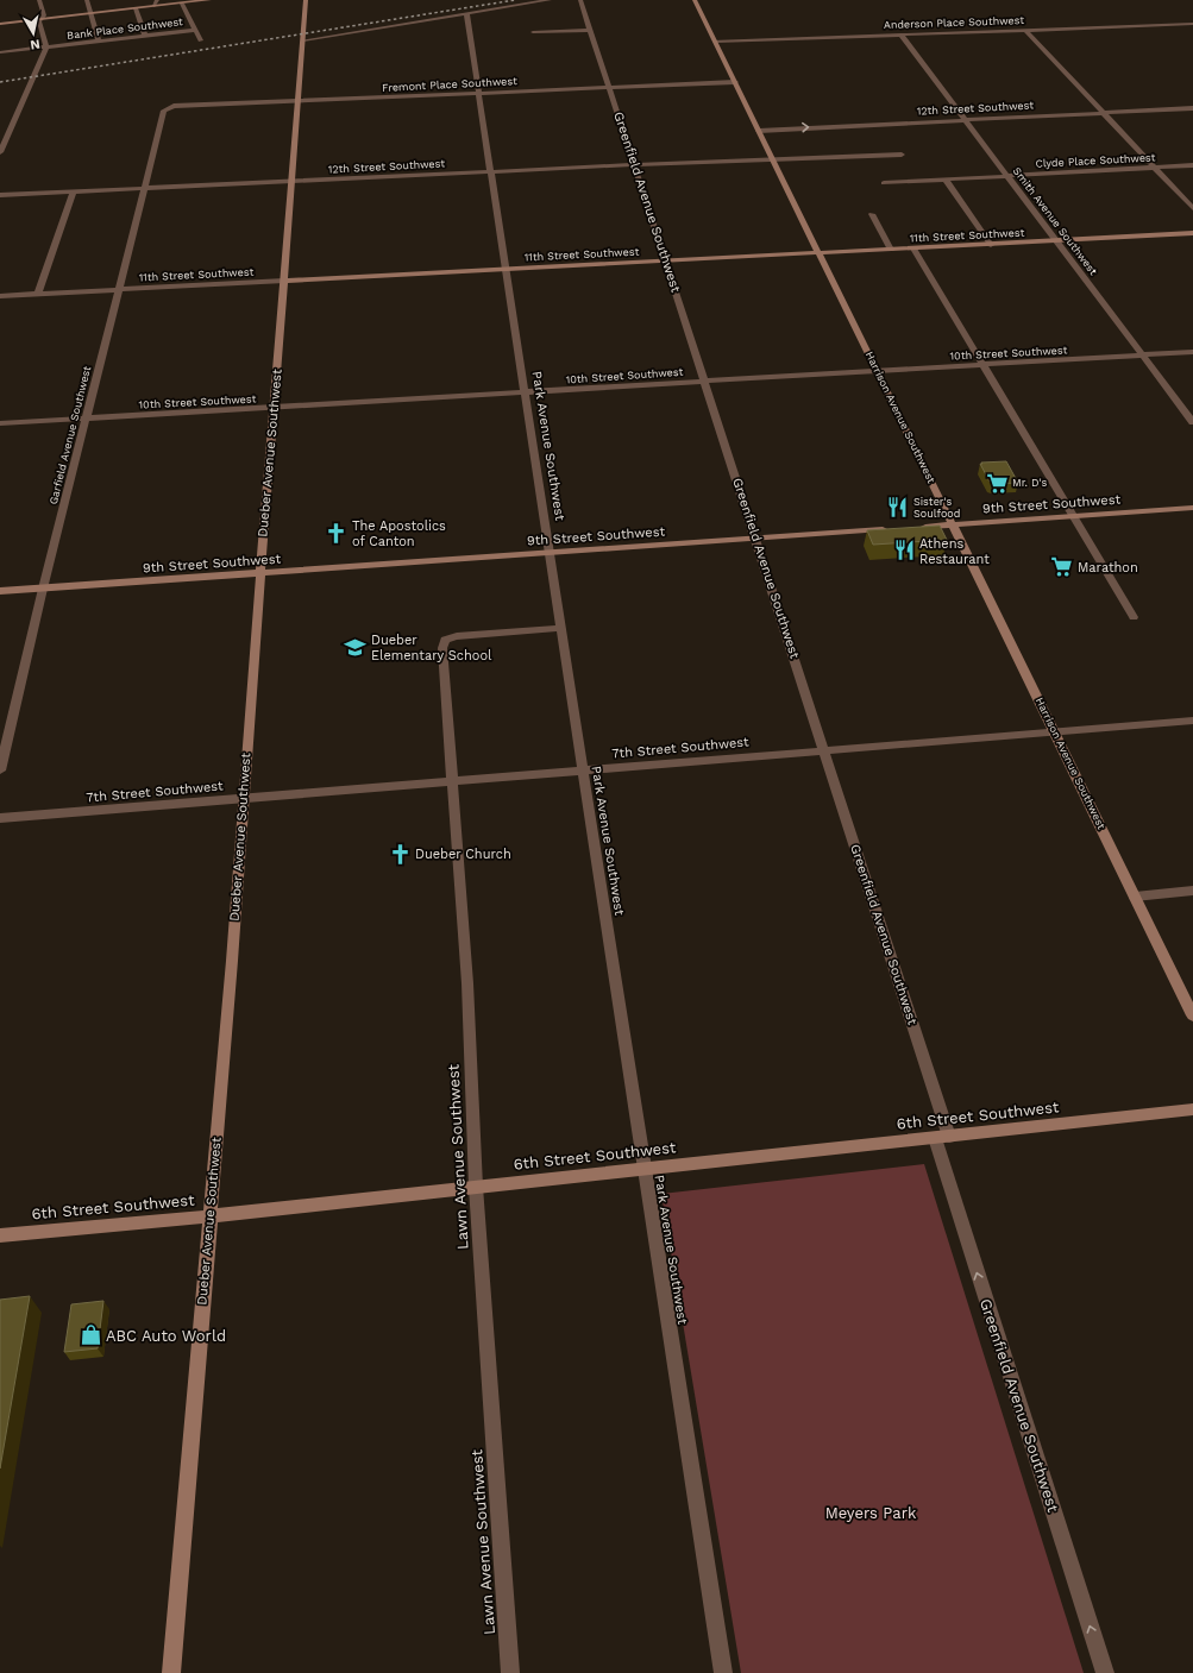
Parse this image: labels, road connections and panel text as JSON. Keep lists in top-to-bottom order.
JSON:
{
  "streets": {
    "street": [
      "Anderson Place Southwest",
      "Bank Place Southwest",
      "Fremont Place Southwest",
      "12th Street Southwest",
      "Clyde Place Southwest",
      "Greenfield Avenue Southwest",
      "Smith Avenue Southwest",
      "11th Street Southwest",
      "10th Street Southwest",
      "Harrison Avenue Southwest",
      "Garfield Avenue Southwest",
      "Park Avenue Southwest",
      "Dueber Avenue Southwest",
      "9th Street Southwest",
      "7th Street Southwest",
      "6th Street Southwest",
      "Lawn Avenue Southwest"
    ]
  },
  "crossings": [
    ["Anderson Place Southwest", "Smith Avenue Southwest"],
    ["Anderson Place Southwest", "Harrison Avenue Southwest"],
    ["Fremont Place Southwest", "Greenfield Avenue Southwest"],
    ["Fremont Place Southwest", "Harrison Avenue Southwest"],
    ["Fremont Place Southwest", "Garfield Avenue Southwest"],
    ["Fremont Place Southwest", "Park Avenue Southwest"],
    ["Fremont Place Southwest", "Dueber Avenue Southwest"],
    ["12th Street Southwest", "Greenfield Avenue Southwest"],
    ["12th Street Southwest", "Smith Avenue Southwest"],
    ["12th Street Southwest", "Harrison Avenue Southwest"],
    ["12th Street Southwest", "Garfield Avenue Southwest"],
    ["12th Street Southwest", "Park Avenue Southwest"],
    ["12th Street Southwest", "Dueber Avenue Southwest"],
    ["Clyde Place Southwest", "Smith Avenue Southwest"],
    ["Greenfield Avenue Southwest", "11th Street Southwest"],
    ["Greenfield Avenue Southwest", "10th Street Southwest"],
    ["Greenfield Avenue Southwest", "9th Street Southwest"],
    ["Greenfield Avenue Southwest", "7th Street Southwest"],
    ["Greenfield Avenue Southwest", "6th Street Southwest"],
    ["Smith Avenue Southwest", "11th Street Southwest"],
    ["Smith Avenue Southwest", "10th Street Southwest"],
    ["11th Street Southwest", "Harrison Avenue Southwest"],
    ["11th Street Southwest", "Garfield Avenue Southwest"],
    ["11th Street Southwest", "Park Avenue Southwest"],
    ["11th Street Southwest", "Dueber Avenue Southwest"],
    ["10th Street Southwest", "Harrison Avenue Southwest"],
    ["10th Street Southwest", "Garfield Avenue Southwest"],
    ["10th Street Southwest", "Park Avenue Southwest"],
    ["10th Street Southwest", "Dueber Avenue Southwest"],
    ["Harrison Avenue Southwest", "9th Street Southwest"],
    ["Harrison Avenue Southwest", "7th Street Southwest"],
    ["Garfield Avenue Southwest", "9th Street Southwest"],
    ["Park Avenue Southwest", "9th Street Southwest"],
    ["Park Avenue Southwest", "7th Street Southwest"],
    ["Park Avenue Southwest", "6th Street Southwest"],
    ["Park Avenue Southwest", "Lawn Avenue Southwest"],
    ["Dueber Avenue Southwest", "9th Street Southwest"],
    ["Dueber Avenue Southwest", "7th Street Southwest"],
    ["Dueber Avenue Southwest", "6th Street Southwest"],
    ["7th Street Southwest", "Lawn Avenue Southwest"],
    ["6th Street Southwest", "Lawn Avenue Southwest"]
  ],
  "parks": ["Meyers Park"],
  "places": {
    "supermarket": ["Mr. D's", "Marathon"],
    "restaurant": ["Sister's Soulfood", "Athens Restaurant"],
    "church": ["The Apostolics of Canton", "Dueber Church"],
    "school or university": ["Dueber Elementary School"],
    "shop": ["ABC Auto World"]
  },
  "north": "bottom"
}
